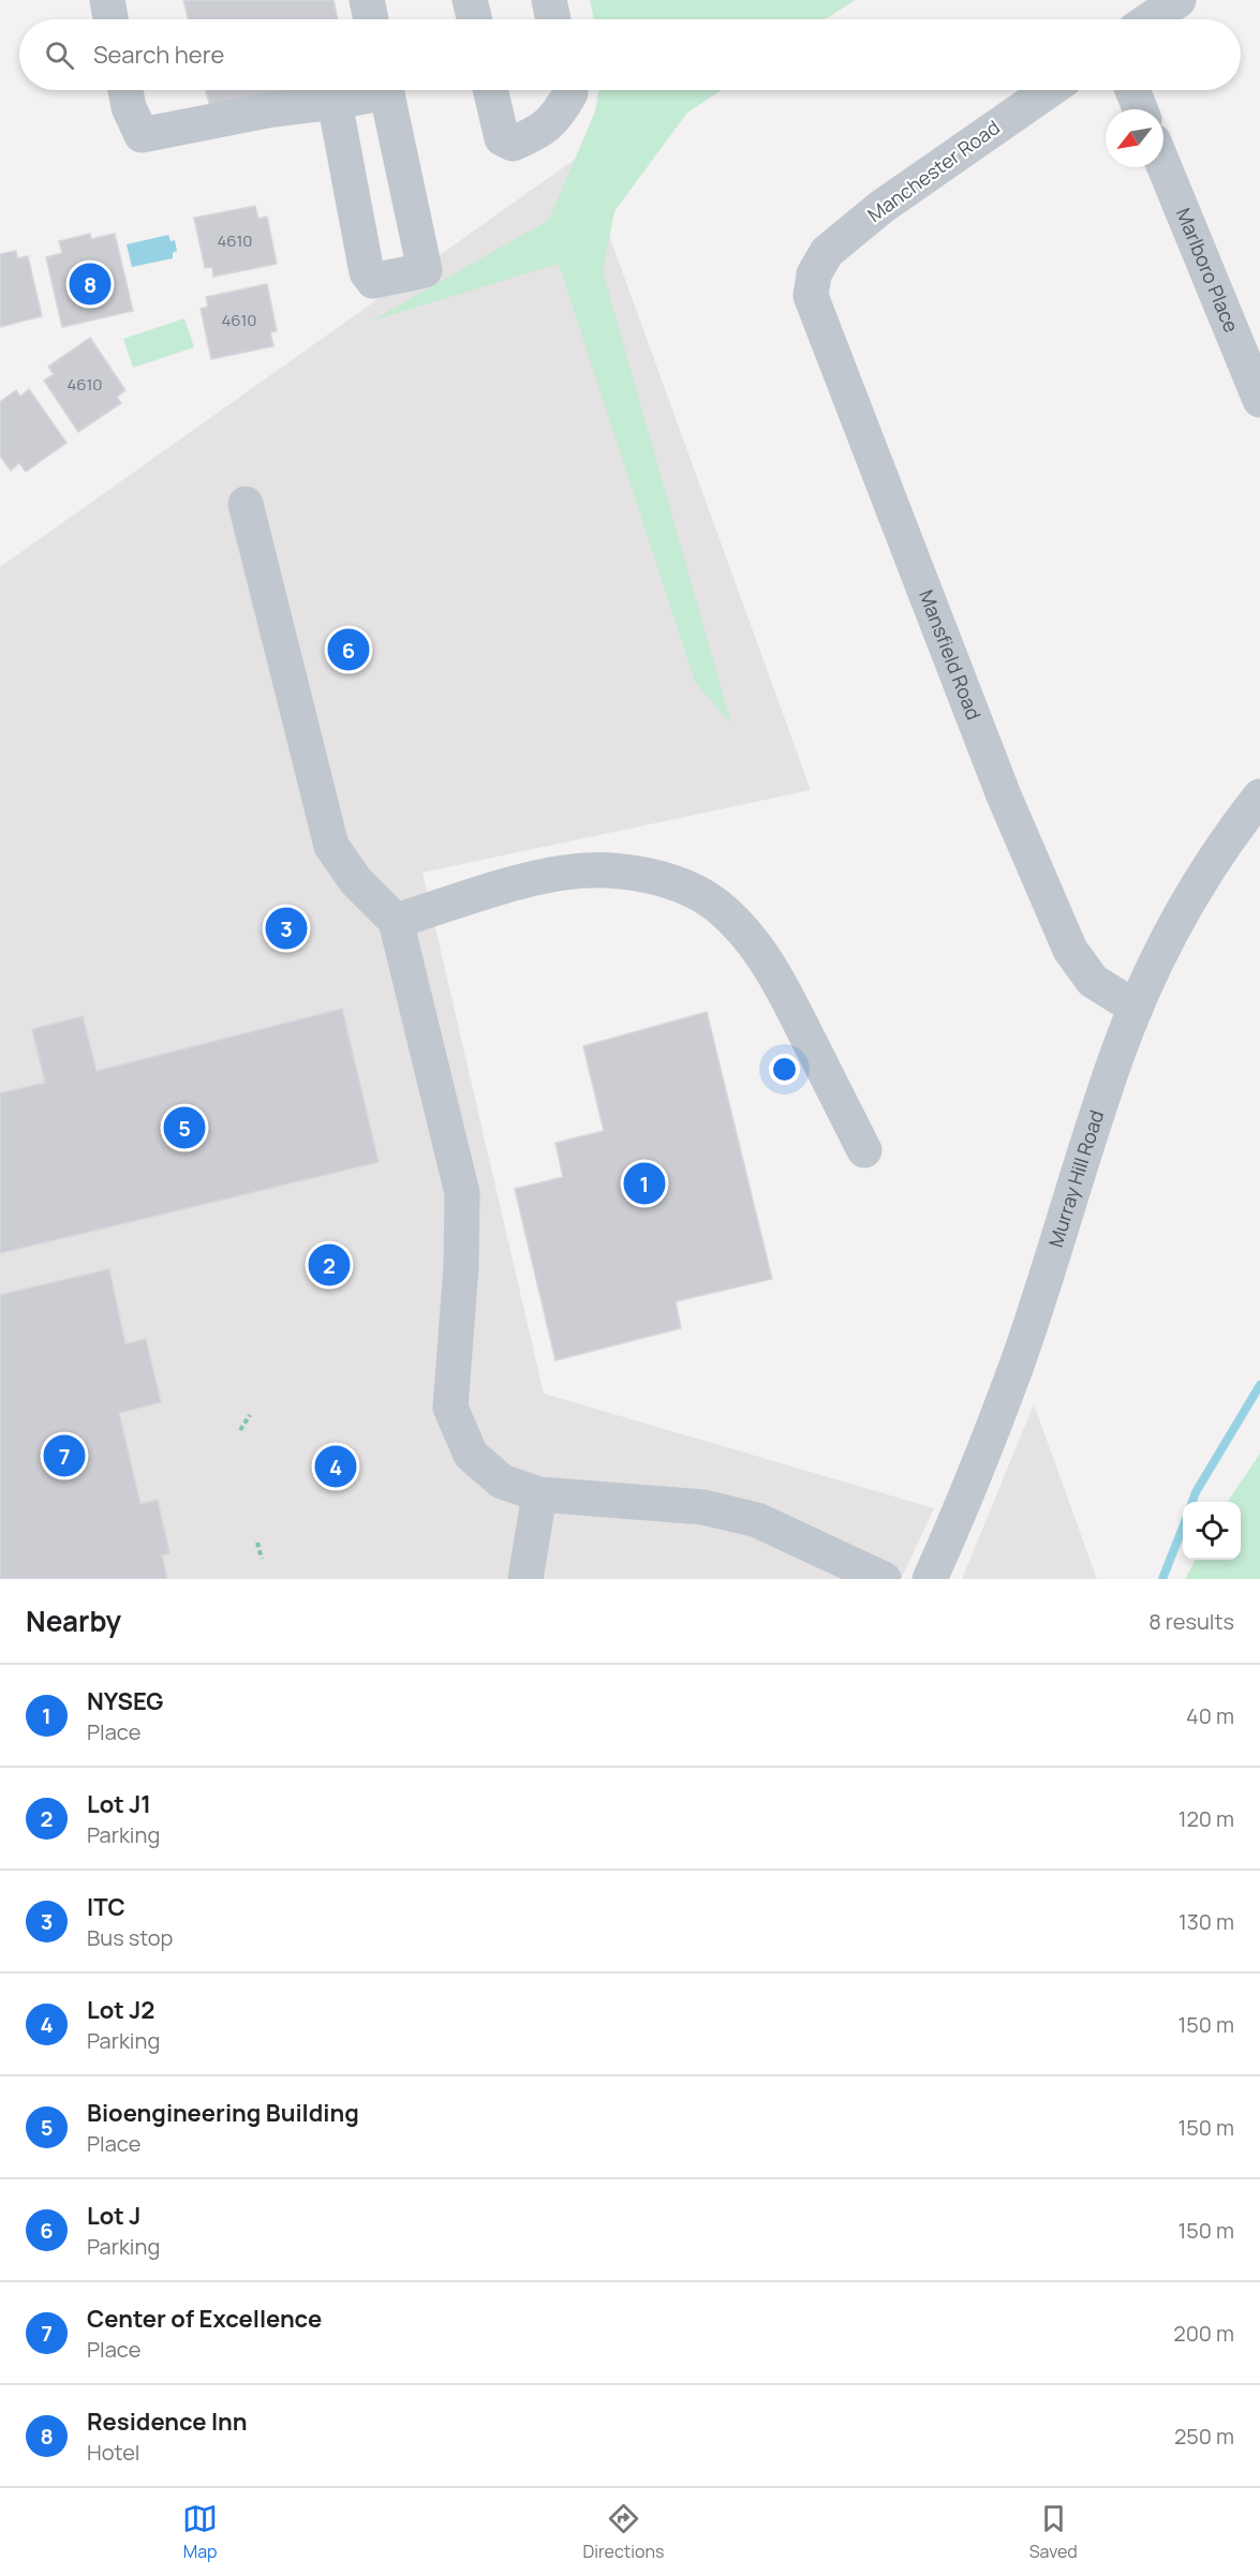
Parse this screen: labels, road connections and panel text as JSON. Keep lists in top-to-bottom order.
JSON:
{
  "streets": {
    "street": [
      "Manchester Road",
      "Marlboro Place",
      "Mansfield Road",
      "Murray Hill Road"
    ]
  },
  "crossings": [
    ["Manchester Road", "Mansfield Road"],
    ["Mansfield Road", "Murray Hill Road"]
  ],
  "house_numbers": ["4610", "4610", "4610"],
  "north": "bottom left",
  "page": {
    "search": "Search here",
    "pins": [
      "8",
      "6",
      "3",
      "5",
      "1",
      "2",
      "7",
      "4"
    ],
    "heading": ["Nearby", "8 results"],
    "list": [
      {
        "mark": "1",
        "name": "NYSEG",
        "note": "Place",
        "value": "40 m"
      },
      {
        "mark": "2",
        "name": "Lot J1",
        "note": "Parking",
        "value": "120 m"
      },
      {
        "mark": "3",
        "name": "ITC",
        "note": "Bus stop",
        "value": "130 m"
      },
      {
        "mark": "4",
        "name": "Lot J2",
        "note": "Parking",
        "value": "150 m"
      },
      {
        "mark": "5",
        "name": "Bioengineering Building",
        "note": "Place",
        "value": "150 m"
      },
      {
        "mark": "6",
        "name": "Lot J",
        "note": "Parking",
        "value": "150 m"
      },
      {
        "mark": "7",
        "name": "Center of Excellence",
        "note": "Place",
        "value": "200 m"
      },
      {
        "mark": "8",
        "name": "Residence Inn",
        "note": "Hotel",
        "value": "250 m"
      }
    ],
    "nav": ["Map", "Directions", "Saved"]
  }
}
